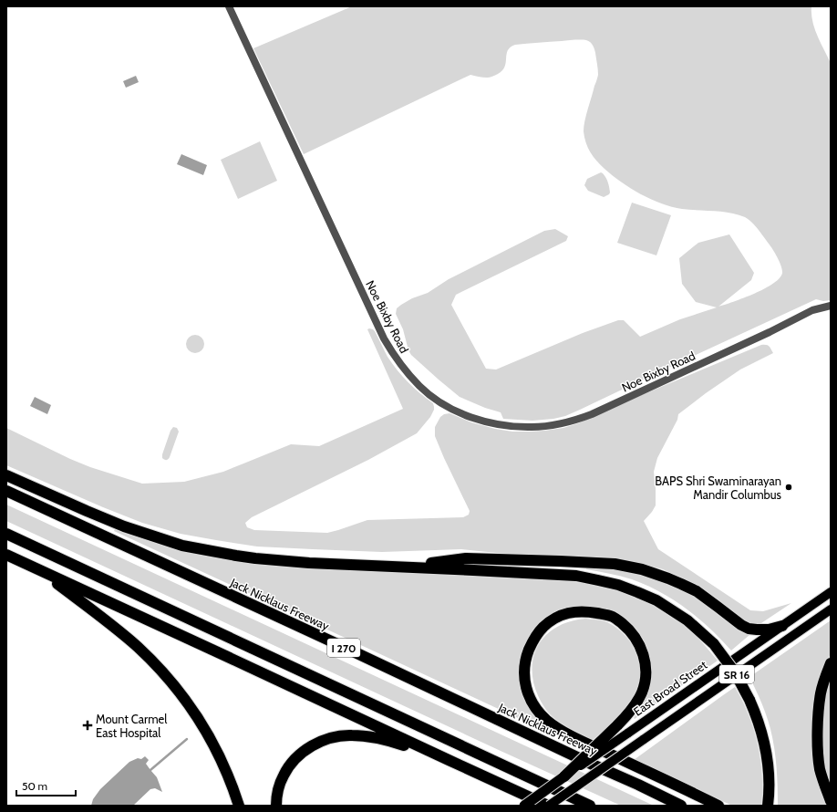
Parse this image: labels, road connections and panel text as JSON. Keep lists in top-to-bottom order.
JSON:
{
  "streets": {
    "highway": [
      "Jack Nicklaus Freeway",
      "I 270",
      "SR 16",
      "East Broad Street"
    ],
    "street": ["Noe Bixby Road"]
  },
  "places": {
    "other": ["BAPS Shri Swaminarayan Mandir Columbus"],
    "health": ["Mount Carmel East Hospital"]
  },
  "scale_bar": "50 m"
}
